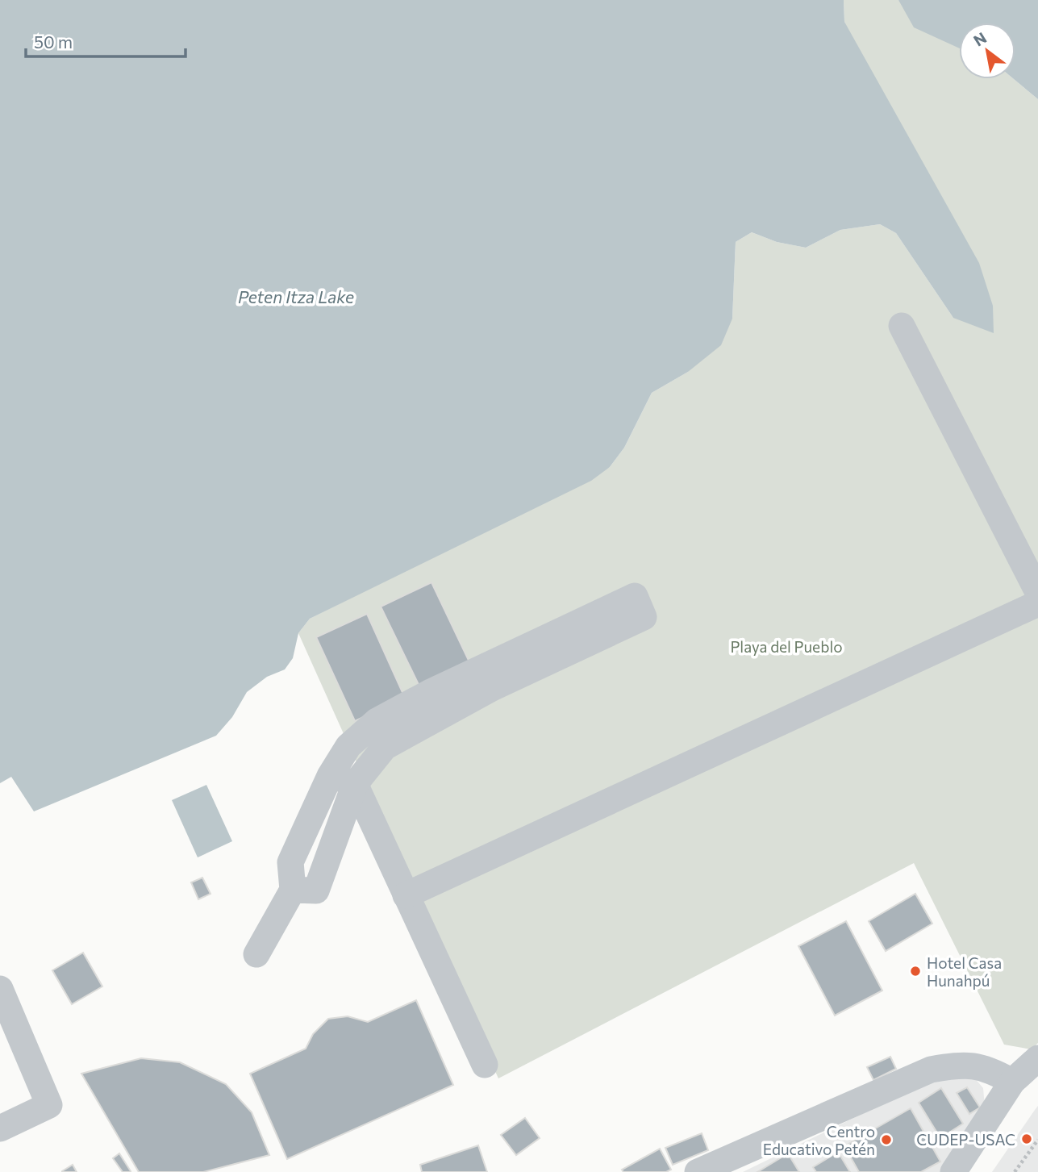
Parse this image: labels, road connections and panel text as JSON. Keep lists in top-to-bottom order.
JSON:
{
  "water": ["Peten Itza Lake"],
  "parks": ["Playa del Pueblo"],
  "places": ["Hotel Casa Hunahpú", "CUDEP-USAC", "Centro Educativo Petén"],
  "scale_bar": "50 m",
  "north": "top left"
}
